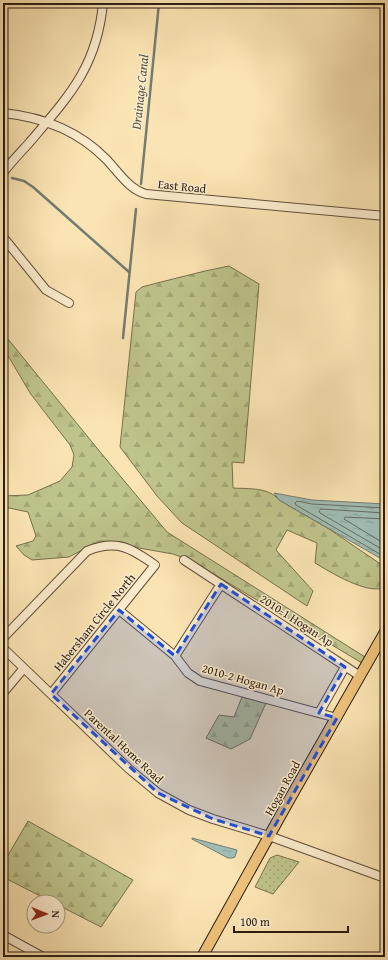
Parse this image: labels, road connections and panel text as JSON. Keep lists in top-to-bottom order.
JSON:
{
  "streets": {
    "main road": ["Hogan Road"],
    "street": [
      "East Road",
      "2010-1 Hogan Ap",
      "Habersham Circle North",
      "2010-2 Hogan Ap",
      "Parental Home Road"
    ]
  },
  "crossings": [
    ["2010-1 Hogan Ap", "Hogan Road"],
    ["Habersham Circle North", "2010-2 Hogan Ap"],
    ["Habersham Circle North", "Parental Home Road"],
    ["2010-2 Hogan Ap", "Hogan Road"],
    ["Parental Home Road", "Hogan Road"]
  ],
  "water": ["Drainage Canal"],
  "scale_bar": "100 m",
  "north": "right"
}
